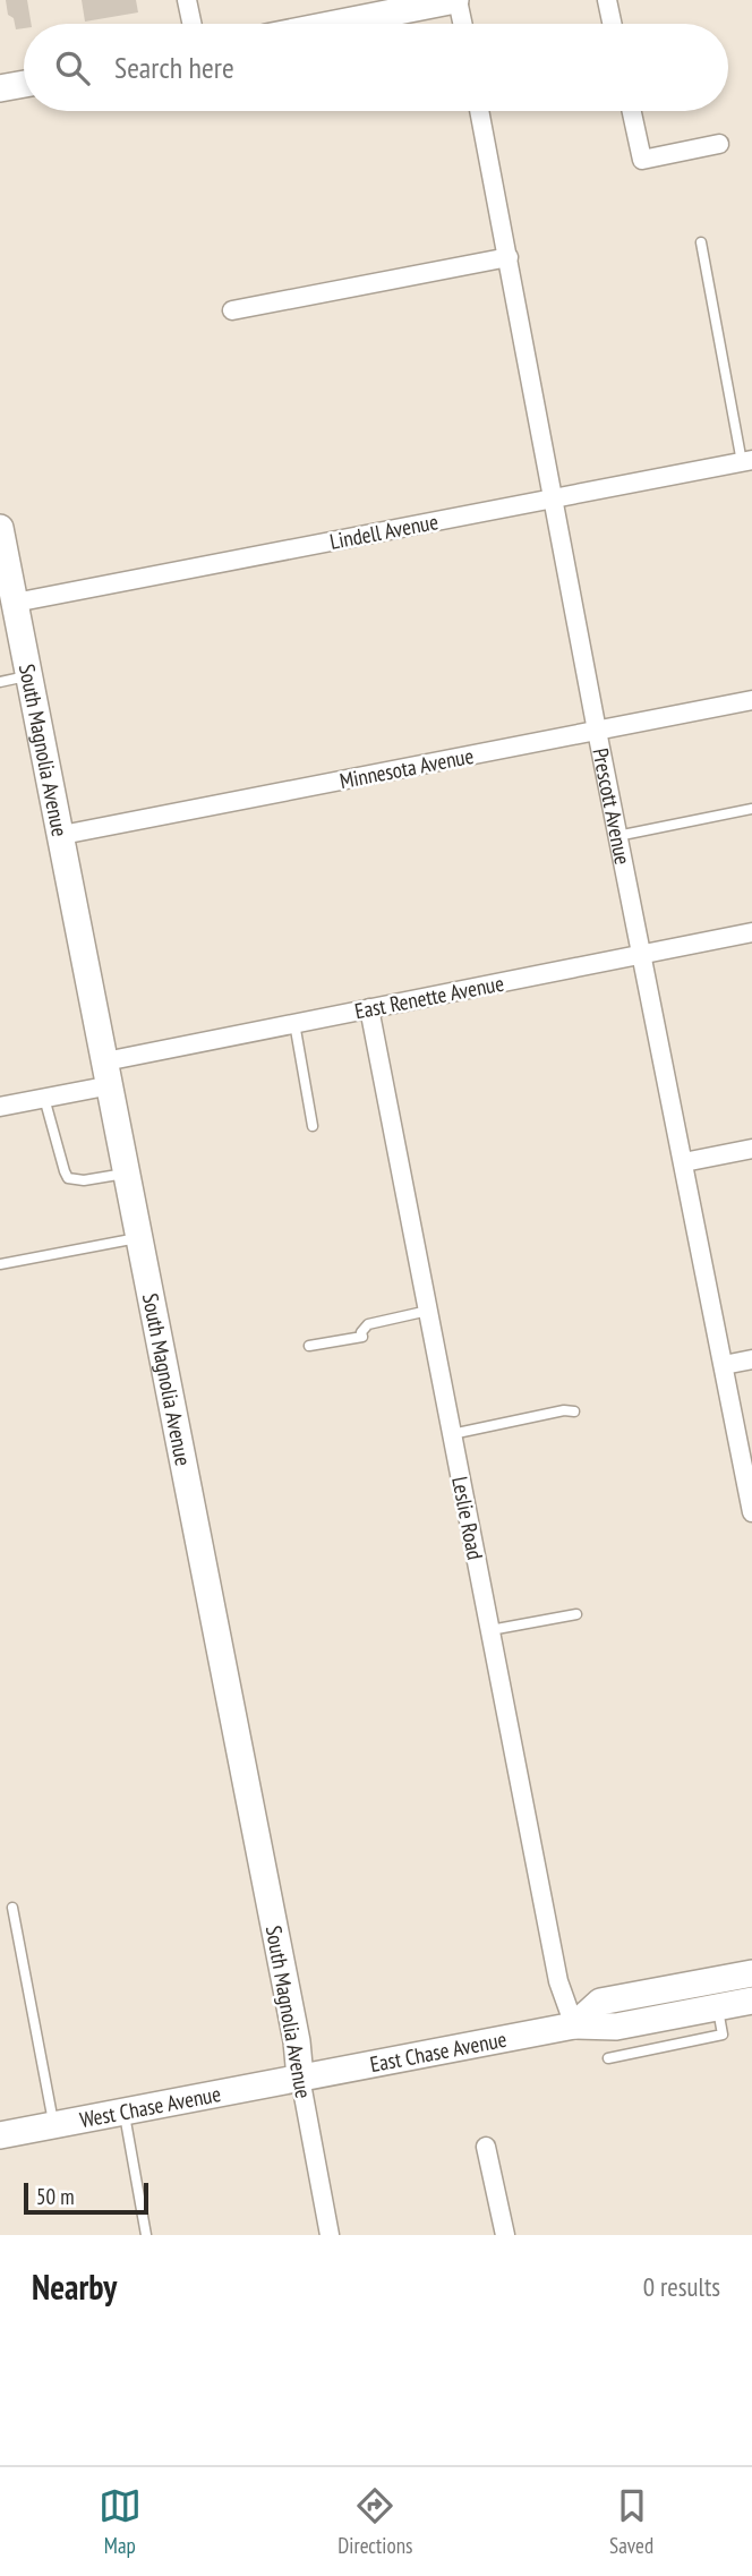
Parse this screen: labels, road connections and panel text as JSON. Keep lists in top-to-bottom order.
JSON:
{
  "streets": {
    "main road": ["South Magnolia Avenue", "East Chase Avenue", "West Chase Avenue"],
    "street": [
      "Lindell Avenue",
      "Minnesota Avenue",
      "Prescott Avenue",
      "East Renette Avenue",
      "Leslie Road"
    ]
  },
  "crossings": [
    ["Lindell Avenue", "South Magnolia Avenue"],
    ["Lindell Avenue", "Prescott Avenue"],
    ["South Magnolia Avenue", "Minnesota Avenue"],
    ["South Magnolia Avenue", "East Renette Avenue"],
    ["South Magnolia Avenue", "East Chase Avenue"],
    ["South Magnolia Avenue", "West Chase Avenue"],
    ["Minnesota Avenue", "Prescott Avenue"],
    ["Prescott Avenue", "East Renette Avenue"],
    ["East Renette Avenue", "Leslie Road"],
    ["Leslie Road", "East Chase Avenue"],
    ["East Chase Avenue", "West Chase Avenue"]
  ],
  "scale_bar": "50 m",
  "page": {
    "search": "Search here",
    "scale": "50 m",
    "heading": ["Nearby", "0 results"],
    "nav": ["Map", "Directions", "Saved"]
  }
}
